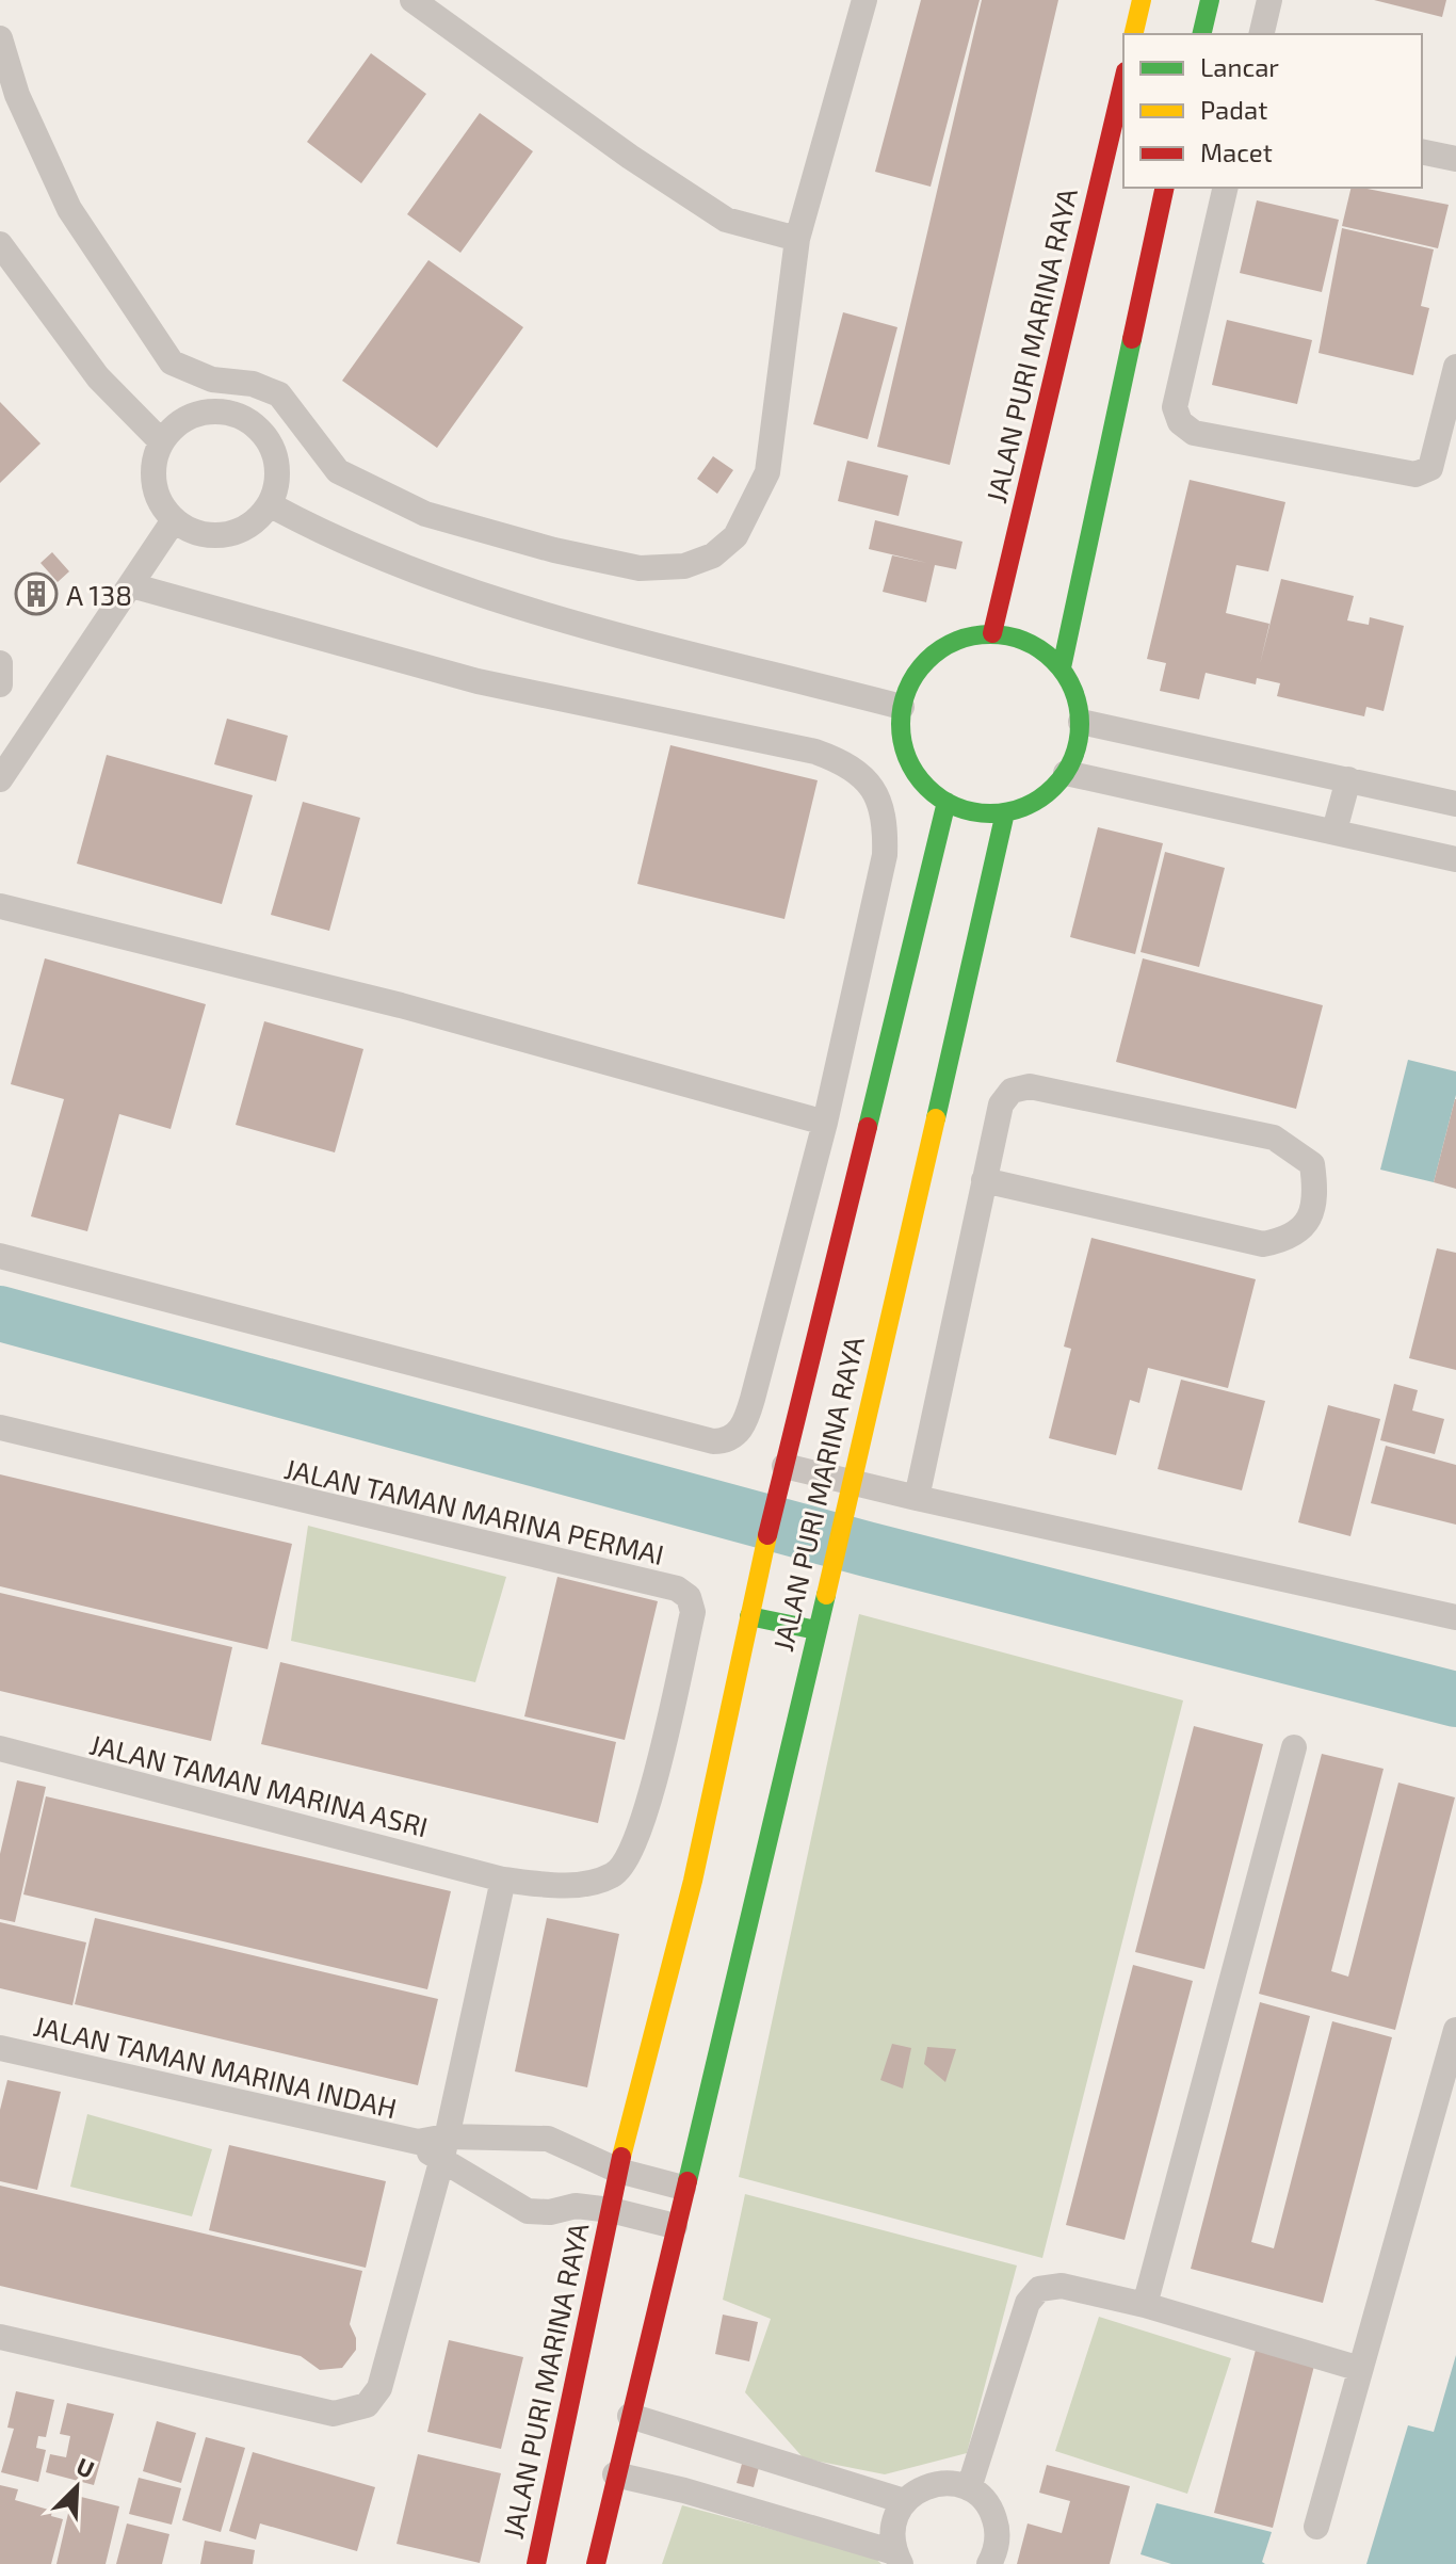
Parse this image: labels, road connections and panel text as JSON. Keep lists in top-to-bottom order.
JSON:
{
  "streets": {
    "street": [
      "JALAN PURI MARINA RAYA",
      "JALAN TAMAN MARINA PERMAI",
      "JALAN TAMAN MARINA ASRI",
      "JALAN TAMAN MARINA INDAH"
    ]
  },
  "crossings": [
    ["JALAN PURI MARINA RAYA", "JALAN TAMAN MARINA INDAH"],
    ["JALAN TAMAN MARINA PERMAI", "JALAN TAMAN MARINA ASRI"]
  ],
  "places": {
    "building": ["A 138"]
  },
  "legend": ["Lancar", "Padat", "Macet"],
  "north": "top right"
}
